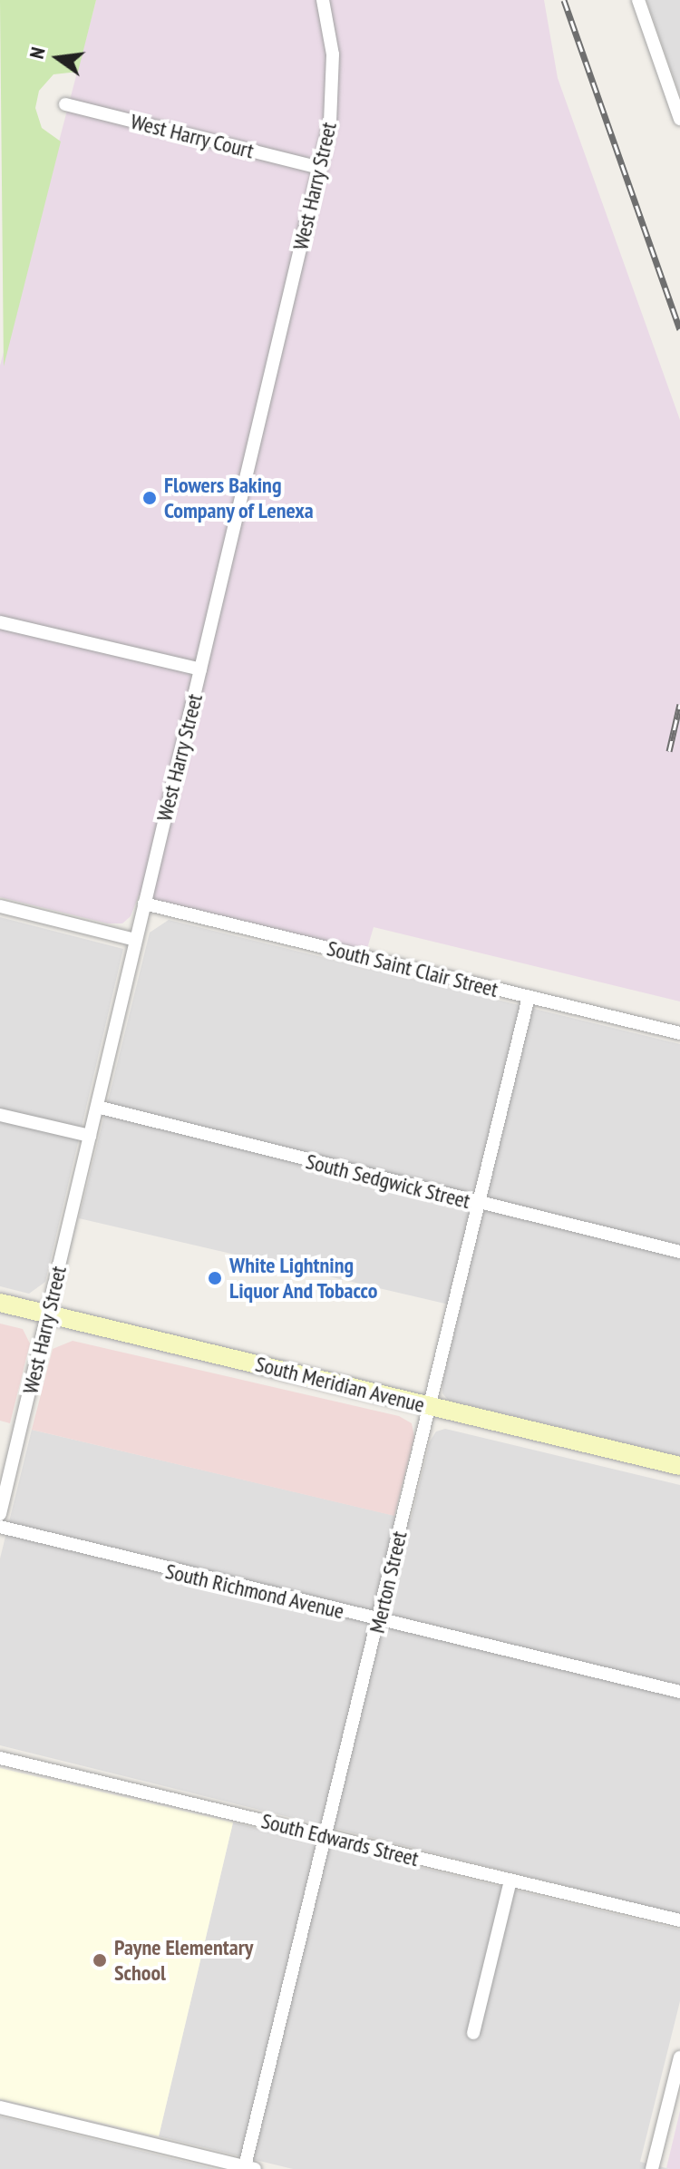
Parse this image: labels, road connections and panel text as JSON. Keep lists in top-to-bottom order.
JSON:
{
  "streets": {
    "main road": ["South Meridian Avenue"],
    "street": [
      "West Harry Court",
      "West Harry Street",
      "South Saint Clair Street",
      "South Sedgwick Street",
      "Merton Street",
      "South Richmond Avenue",
      "South Edwards Street"
    ]
  },
  "crossings": [
    ["West Harry Court", "West Harry Street"],
    ["West Harry Street", "South Saint Clair Street"],
    ["West Harry Street", "South Sedgwick Street"],
    ["West Harry Street", "South Meridian Avenue"],
    ["South Saint Clair Street", "Merton Street"],
    ["South Sedgwick Street", "Merton Street"],
    ["South Meridian Avenue", "Merton Street"],
    ["Merton Street", "South Richmond Avenue"],
    ["Merton Street", "South Edwards Street"]
  ],
  "places": ["Flowers Baking Company of Lenexa", "White Lightning Liquor And Tobacco", "Payne Elementary School"],
  "north": "left"
}
